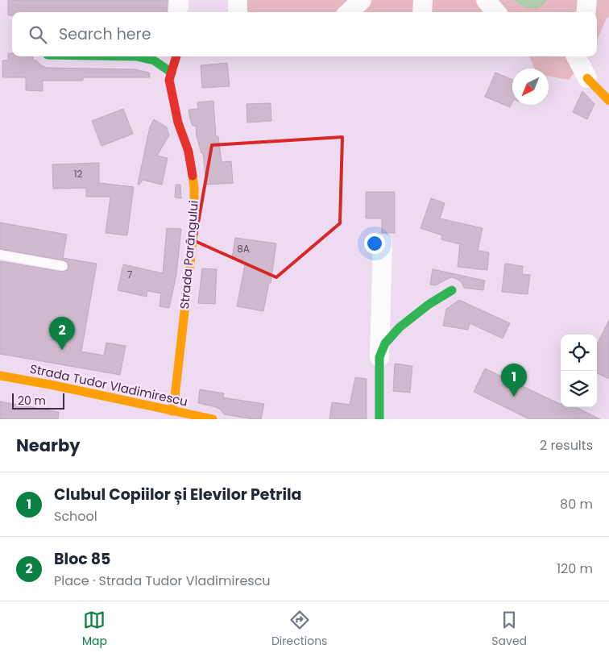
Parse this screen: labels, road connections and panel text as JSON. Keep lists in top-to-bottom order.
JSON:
{
  "streets": {
    "street": ["Strada Parângului", "Strada Tudor Vladimirescu"]
  },
  "crossings": [
    ["Strada Parângului", "Strada Tudor Vladimirescu"]
  ],
  "house_numbers": ["12", "8A", "7"],
  "scale_bar": "20 m",
  "north": "bottom left",
  "page": {
    "search": "Search here",
    "pins": ["2", "1"],
    "scale": "20 m",
    "heading": ["Nearby", "2 results"],
    "list": [
      {
        "mark": "1",
        "name": "Clubul Copiilor și Elevilor Petrila",
        "note": "School",
        "value": "80 m"
      },
      {
        "mark": "2",
        "name": "Bloc 85",
        "note": "Place · Strada Tudor Vladimirescu",
        "value": "120 m"
      }
    ],
    "nav": ["Map", "Directions", "Saved"]
  }
}
